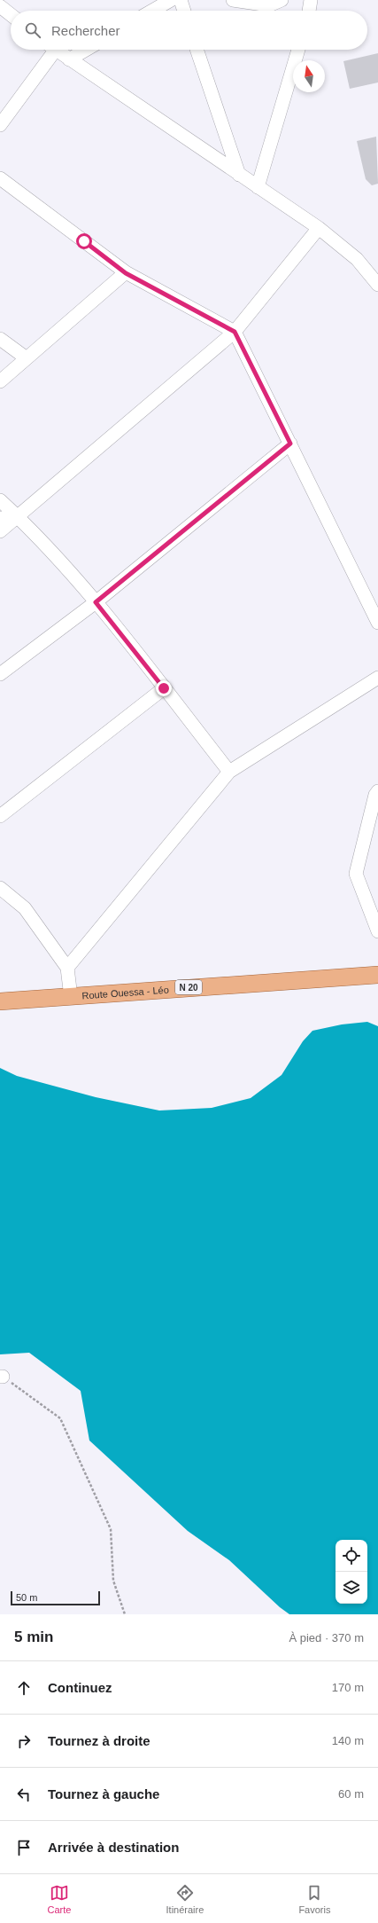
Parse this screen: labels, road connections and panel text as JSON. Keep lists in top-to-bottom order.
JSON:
{
  "streets": {
    "main road": ["N 20", "Route Ouessa - Léo"]
  },
  "scale_bar": "50 m",
  "north": "top",
  "page": {
    "search": "Rechercher",
    "scale": "50 m",
    "heading": ["5 min", "À pied · 370 m"],
    "list": [
      ["Continuez", "170 m"],
      ["Tournez à droite", "140 m"],
      ["Tournez à gauche", "60 m"],
      "Arrivée à destination"
    ],
    "nav": ["Carte", "Itinéraire", "Favoris"]
  }
}
